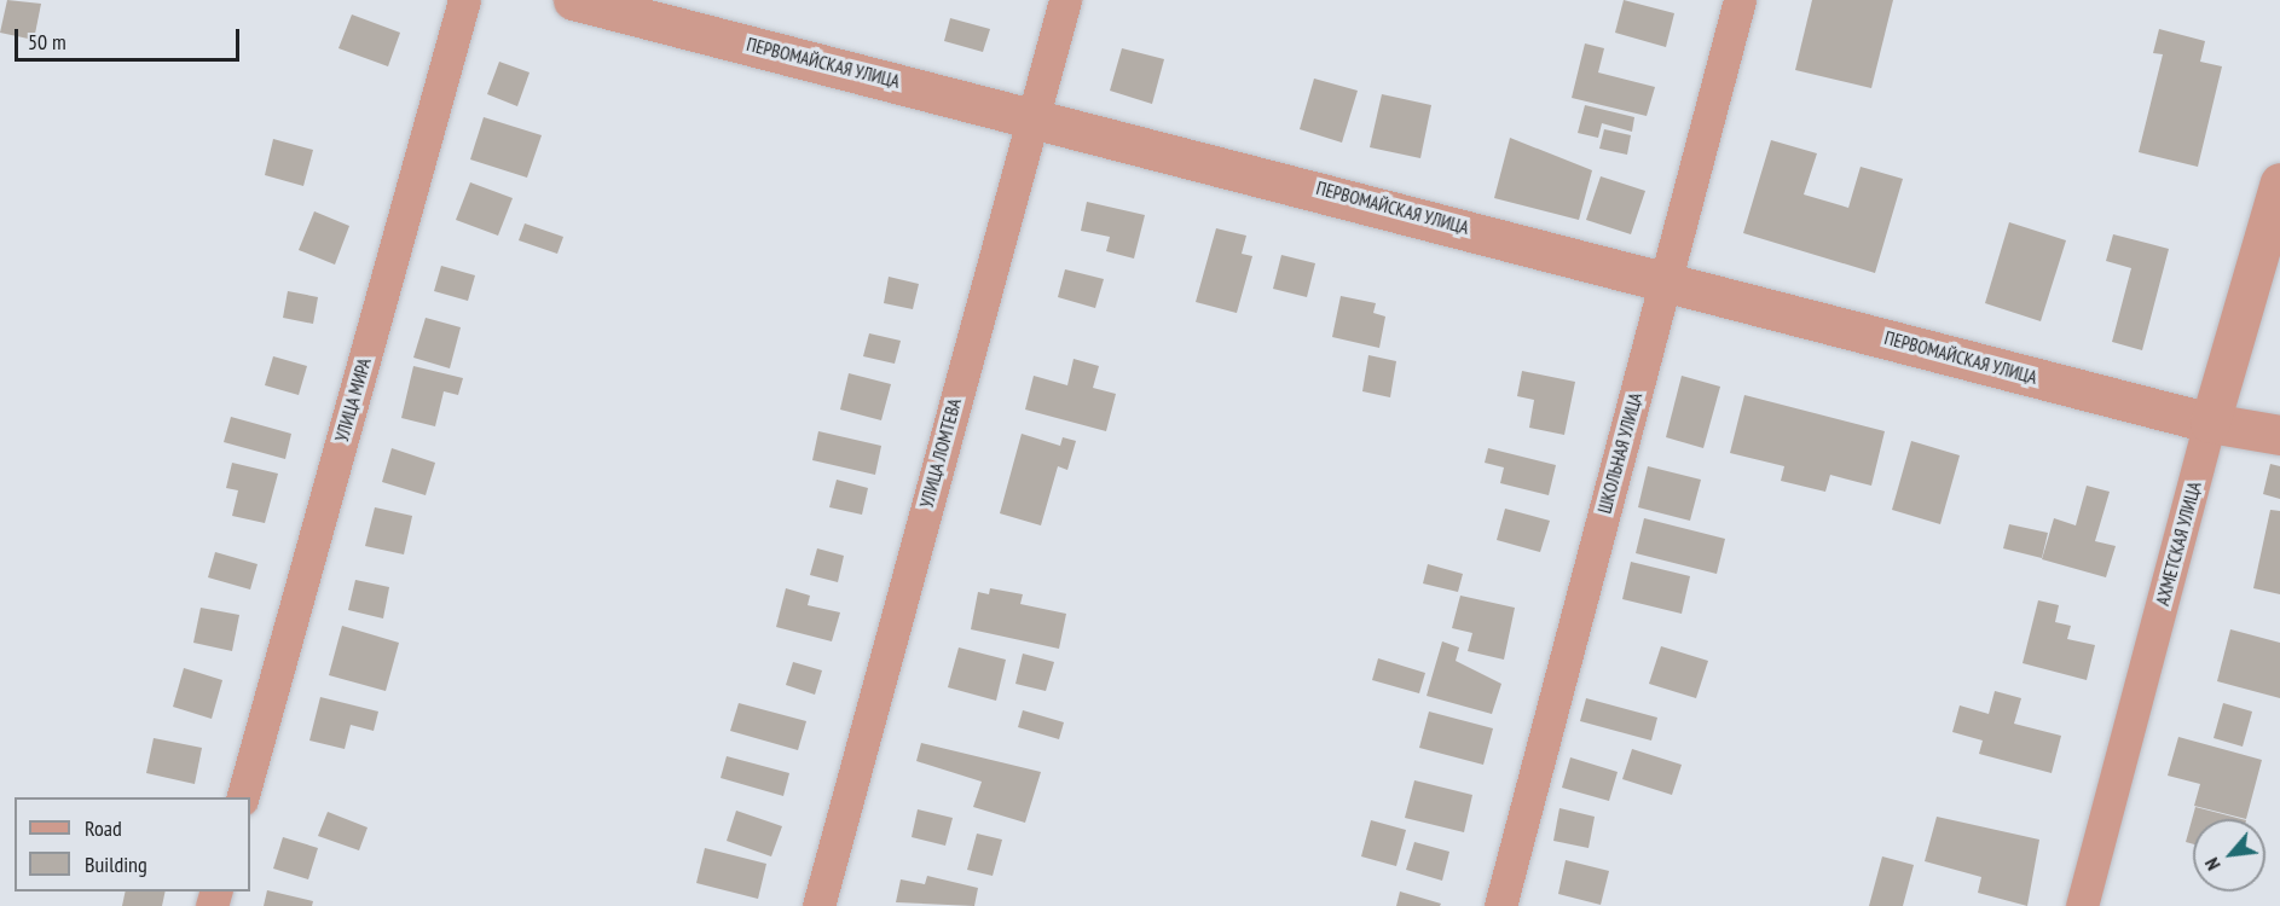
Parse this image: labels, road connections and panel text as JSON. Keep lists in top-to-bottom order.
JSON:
{
  "streets": {
    "street": [
      "ПЕРВОМАЙСКАЯ УЛИЦА",
      "УЛИЦА МИРА",
      "УЛИЦА ЛОМТЕВА",
      "ШКОЛЬНАЯ УЛИЦА",
      "АХМЕТСКАЯ УЛИЦА"
    ]
  },
  "crossings": [
    ["ПЕРВОМАЙСКАЯ УЛИЦА", "УЛИЦА ЛОМТЕВА"],
    ["ПЕРВОМАЙСКАЯ УЛИЦА", "ШКОЛЬНАЯ УЛИЦА"],
    ["ПЕРВОМАЙСКАЯ УЛИЦА", "АХМЕТСКАЯ УЛИЦА"]
  ],
  "legend": ["Road", "Building"],
  "scale_bar": "50 m",
  "north": "bottom left"
}
